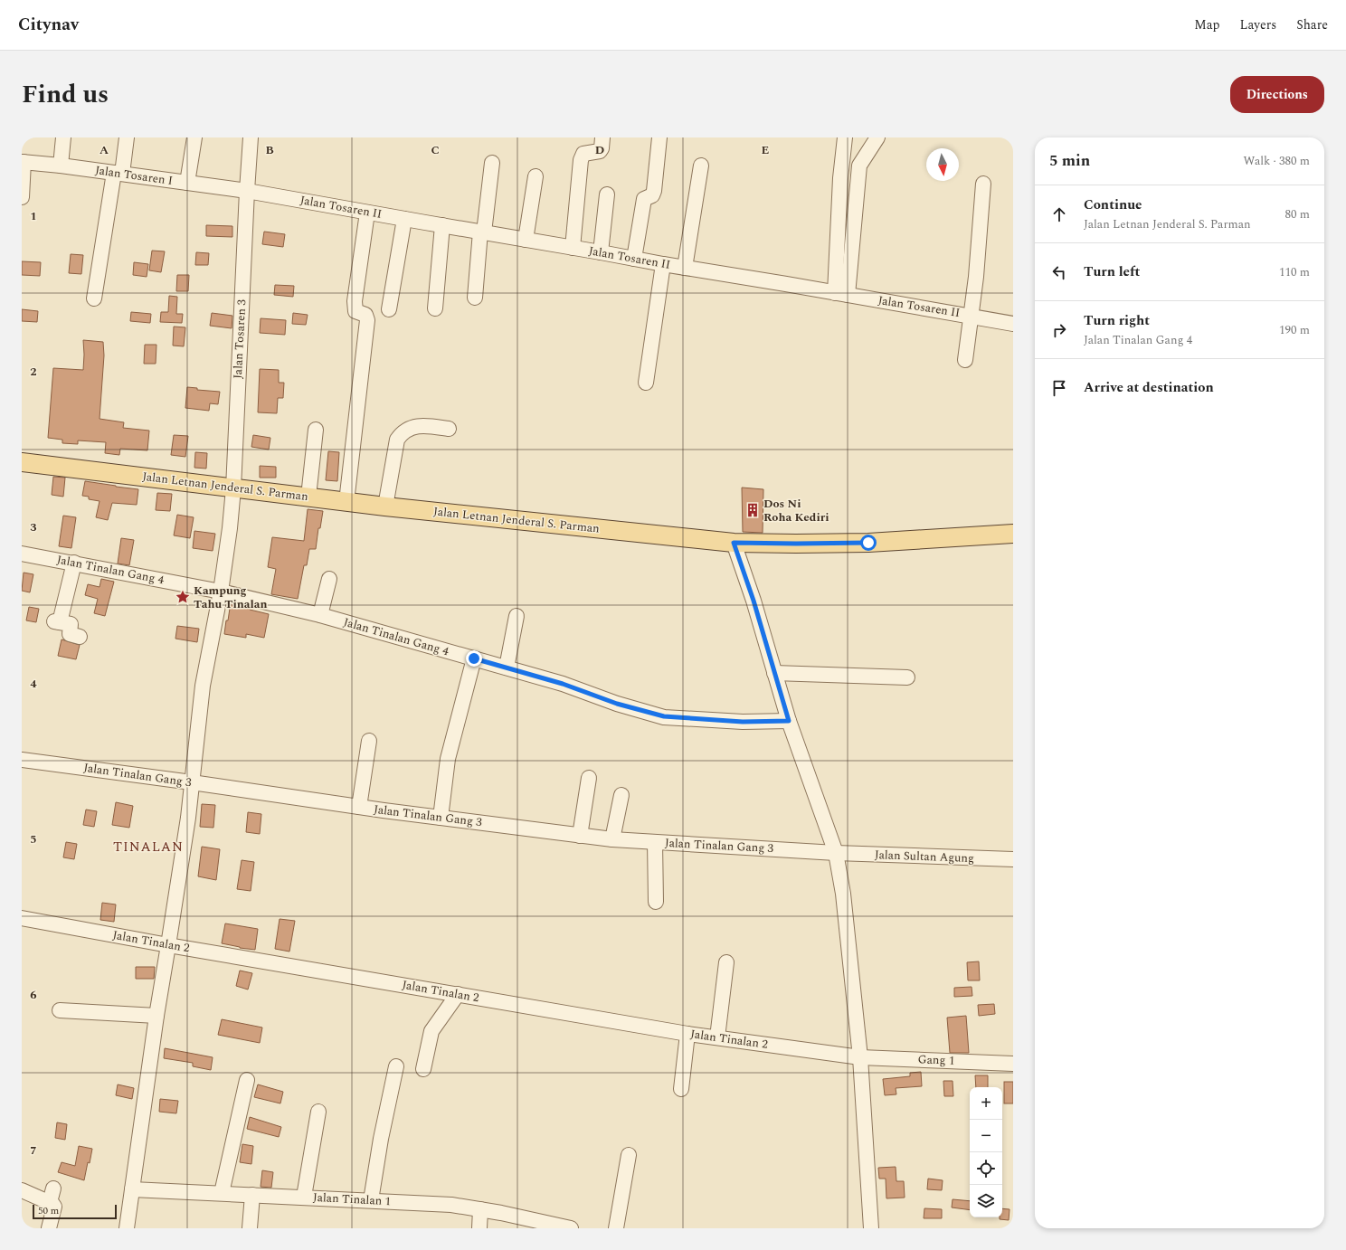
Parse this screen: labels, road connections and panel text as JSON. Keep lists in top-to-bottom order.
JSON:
{
  "streets": {
    "main road": ["Jalan Letnan Jenderal S. Parman"],
    "street": [
      "Jalan Tosaren I",
      "Jalan Tosaren II",
      "Jalan Tosaren 3",
      "Jalan Tinalan Gang 4",
      "Jalan Tinalan Gang 3",
      "Jalan Sultan Agung",
      "Jalan Tinalan 2",
      "Gang 1",
      "Jalan Tinalan 1"
    ]
  },
  "crossings": [
    ["Jalan Tosaren I", "Jalan Tosaren II"],
    ["Jalan Tosaren I", "Jalan Tosaren 3"],
    ["Jalan Tosaren II", "Jalan Tosaren 3"],
    ["Jalan Tosaren 3", "Jalan Letnan Jenderal S. Parman"],
    ["Jalan Tosaren 3", "Jalan Tinalan Gang 4"],
    ["Jalan Tosaren 3", "Jalan Tinalan Gang 3"],
    ["Jalan Tosaren 3", "Jalan Tinalan 2"],
    ["Jalan Tosaren 3", "Jalan Tinalan 1"],
    ["Jalan Tinalan Gang 3", "Jalan Sultan Agung"],
    ["Jalan Tinalan 2", "Gang 1"]
  ],
  "districts": ["TINALAN"],
  "places": {
    "building": ["Dos Ni Roha Kediri"],
    "place": ["Kampung Tahu Tinalan"]
  },
  "scale_bar": "50 m",
  "north": "bottom",
  "page": {
    "header": "Citynav",
    "nav": ["Map", "Layers", "Share"],
    "title": "Find us",
    "buttons": "Directions",
    "heading": ["5 min", "Walk · 380 m"],
    "list": [
      ["Continue", "Jalan Letnan Jenderal S. Parman", "80 m"],
      ["Turn left", "110 m"],
      ["Turn right", "Jalan Tinalan Gang 4", "190 m"],
      "Arrive at destination"
    ],
    "map_buttons": ["+", "−"],
    "scale": "50 m"
  },
  "grid": {
    "columns": [
      "A",
      "B",
      "C",
      "D",
      "E"
    ],
    "rows": [
      "1",
      "2",
      "3",
      "4",
      "5",
      "6",
      "7"
    ]
  }
}
